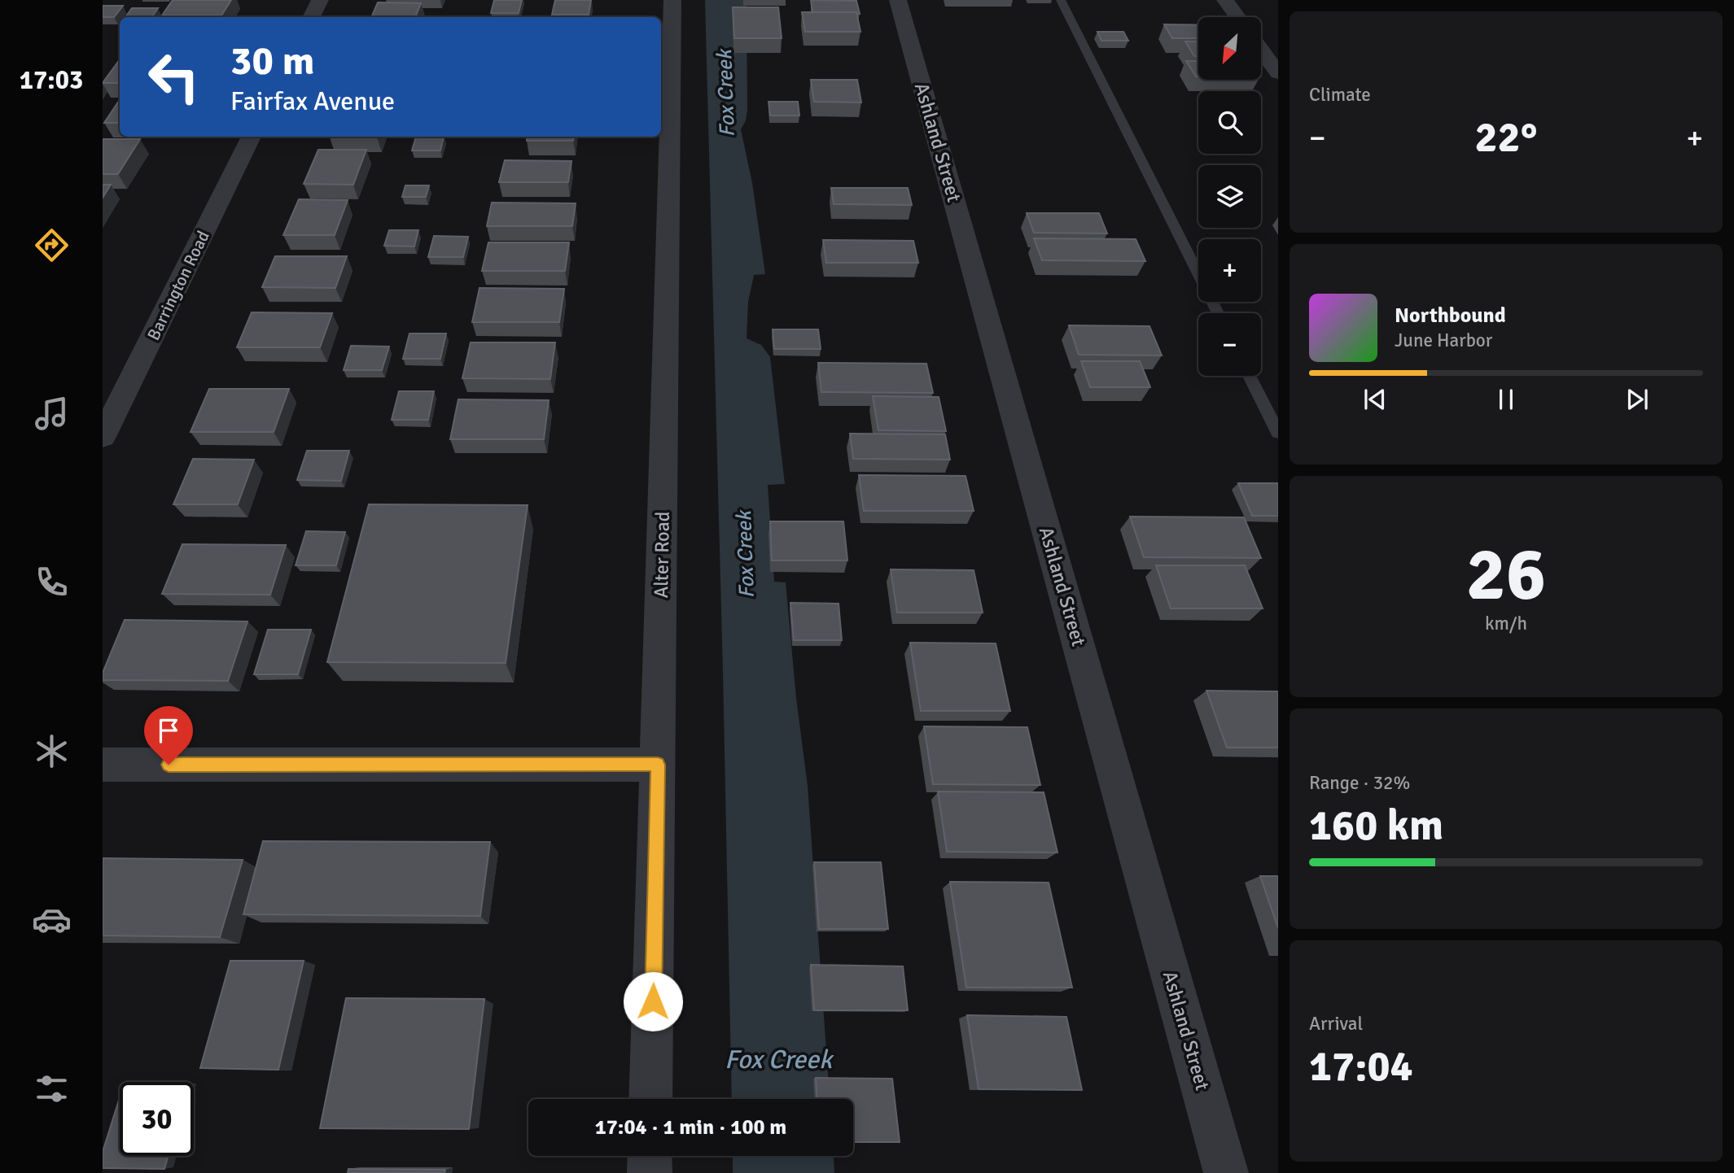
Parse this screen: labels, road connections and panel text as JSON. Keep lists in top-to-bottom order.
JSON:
{
  "streets": {
    "street": ["Ashland Street", "Barrington Road", "Alter Road"]
  },
  "water": ["Fox Creek"],
  "north": "bottom left",
  "page": {
    "tabs": "17:03",
    "tile": [
      "Climate",
      ["26", "km/h"],
      ["Range · 32%", "160 km"],
      ["Arrival", "17:04"]
    ],
    "map_buttons": ["+", "−"],
    "turn": ["30 m", "Fairfax Avenue"],
    "heat": ["−", "22°", "+"],
    "song": ["Northbound", "June Harbor"],
    "limit": "30",
    "trip": "17:04 · 1 min · 100 m"
  }
}
